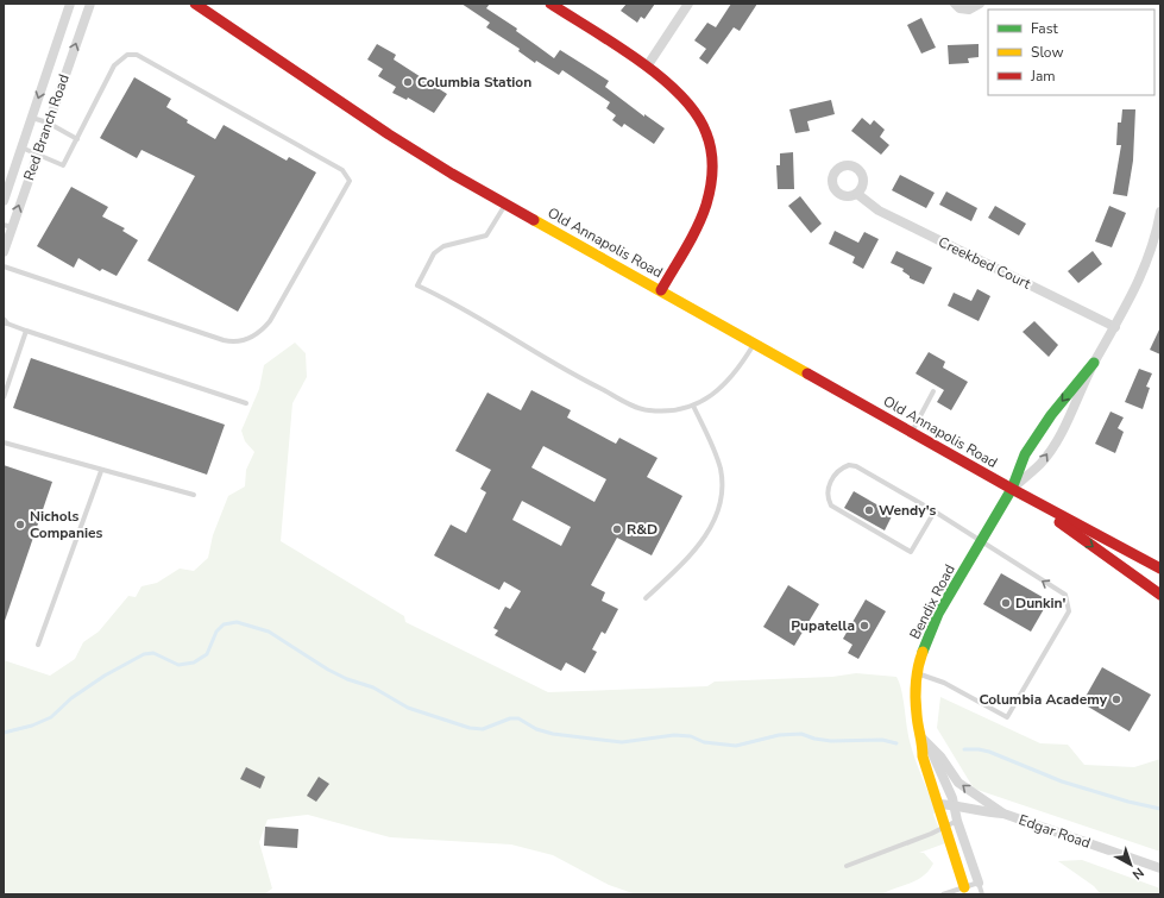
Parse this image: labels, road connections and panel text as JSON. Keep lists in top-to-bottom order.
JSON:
{
  "streets": {
    "main road": ["Old Annapolis Road", "Bendix Road"],
    "street": ["Red Branch Road", "Creekbed Court", "Edgar Road"]
  },
  "crossings": [
    ["Old Annapolis Road", "Bendix Road"],
    ["Bendix Road", "Edgar Road"]
  ],
  "places": [
    "Columbia Station",
    "Wendy's",
    "Nichols Companies",
    "R&D",
    "Dunkin'",
    "Pupatella",
    "Columbia Academy"
  ],
  "legend": ["Fast", "Slow", "Jam"],
  "north": "bottom right"
}
